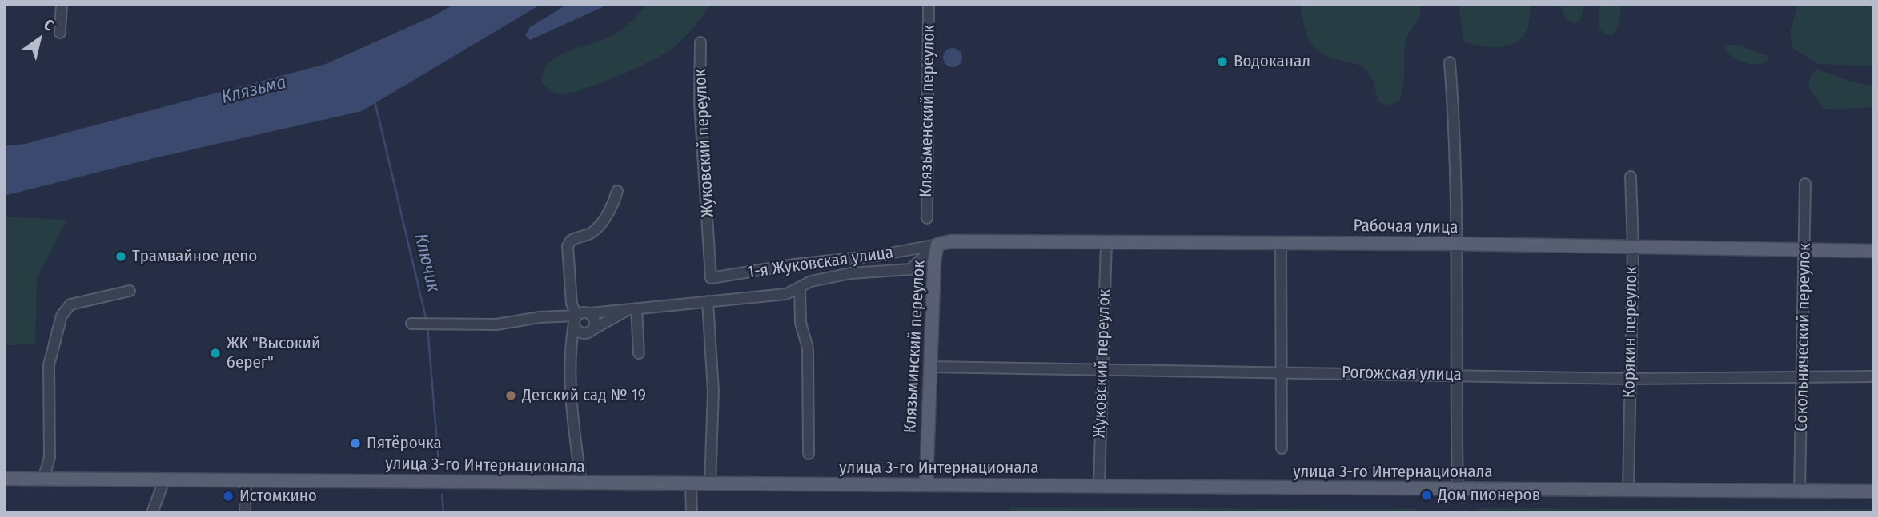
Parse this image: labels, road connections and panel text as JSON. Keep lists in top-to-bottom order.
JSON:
{
  "streets": {
    "main road": ["Рабочая улица", "Клязьминский переулок", "улица 3-го Интернационала"],
    "street": [
      "Клязьменский переулок",
      "Жуковский переулок",
      "1-я Жуковская улица",
      "Корякин переулок",
      "Сокольнический переулок",
      "Рогожская улица"
    ]
  },
  "crossings": [
    ["Жуковский переулок", "Рабочая улица"],
    ["Жуковский переулок", "1-я Жуковская улица"],
    ["Жуковский переулок", "Рогожская улица"],
    ["Жуковский переулок", "улица 3-го Интернационала"],
    ["Рабочая улица", "1-я Жуковская улица"],
    ["Рабочая улица", "Корякин переулок"],
    ["Рабочая улица", "Сокольнический переулок"],
    ["Рабочая улица", "Клязьминский переулок"],
    ["1-я Жуковская улица", "Клязьминский переулок"],
    ["Корякин переулок", "Рогожская улица"],
    ["Корякин переулок", "улица 3-го Интернационала"],
    ["Сокольнический переулок", "Рогожская улица"],
    ["Сокольнический переулок", "улица 3-го Интернационала"],
    ["Клязьминский переулок", "Рогожская улица"],
    ["Клязьминский переулок", "улица 3-го Интернационала"]
  ],
  "water": ["Клязьма", "Ключик"],
  "places": [
    "Водоканал",
    "Трамвайное депо",
    "ЖК \"Высокий берег\"",
    "Детский сад № 19",
    "Пятёрочка",
    "Дом пионеров",
    "Истомкино"
  ],
  "north": "top right"
}
